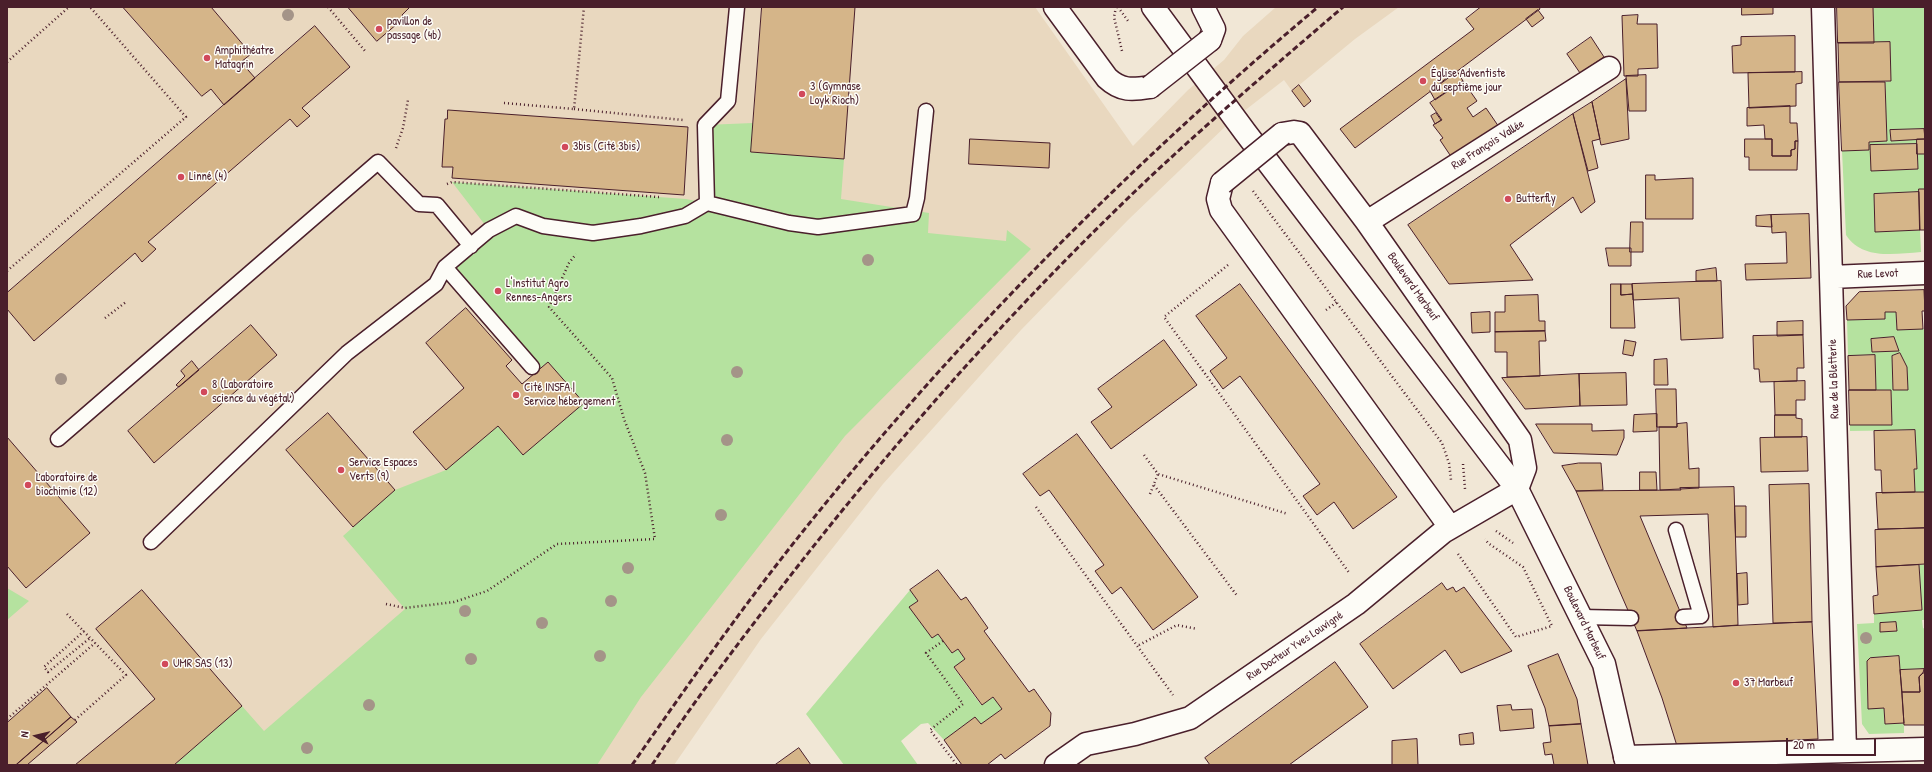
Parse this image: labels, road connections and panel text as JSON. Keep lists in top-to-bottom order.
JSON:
{
  "streets": {
    "street": [
      "Rue François Vallée",
      "Rue Levot",
      "Boulevard Marbeuf",
      "Rue de la Bletterie",
      "Rue Docteur Yves Louvigné"
    ]
  },
  "crossings": [
    ["Rue François Vallée", "Boulevard Marbeuf"],
    ["Rue Levot", "Rue de la Bletterie"],
    ["Boulevard Marbeuf", "Rue Docteur Yves Louvigné"]
  ],
  "places": [
    "pavillon de passage (4b)",
    "Amphithéatre Matagrin",
    "Église Adventiste du septième jour",
    "3 (Gymnase Loyk Rioch)",
    "3bis (Cité 3bis)",
    "Linné (4)",
    "Butterfly",
    "L'Institut Agro Rennes-Angers",
    "8 (Laboratoire science du végétal)",
    "Cité INSFA | Service hébergement",
    "Service Espaces Verts (9)",
    "Laboratoire de biochimie (12)",
    "UMR SAS (13)",
    "37 Marbeuf"
  ],
  "scale_bar": "20 m",
  "north": "left"
}
